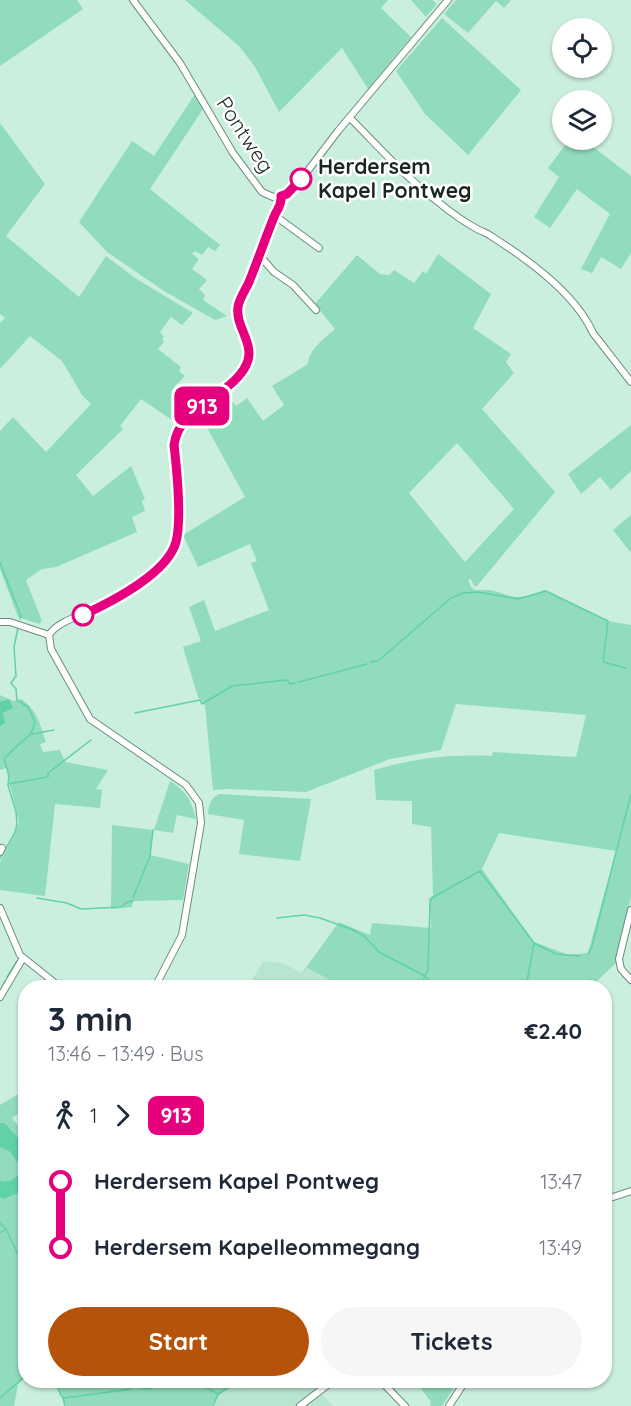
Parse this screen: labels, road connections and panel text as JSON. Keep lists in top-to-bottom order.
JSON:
{
  "streets": {
    "street": ["Pontweg"]
  },
  "places": ["Herdersem Kapel Pontweg"],
  "lines": ["bus line 913"],
  "page": {
    "on_map": "913",
    "heading": ["3 min", "13:46 – 13:49 · Bus", "€2.40"],
    "legs": ["1", "913"],
    "list": [
      {
        "name": "Herdersem Kapel Pontweg",
        "value": "13:47"
      },
      {
        "name": "Herdersem Kapelleommegang",
        "value": "13:49"
      }
    ],
    "buttons": ["Start", "Tickets"]
  }
}
